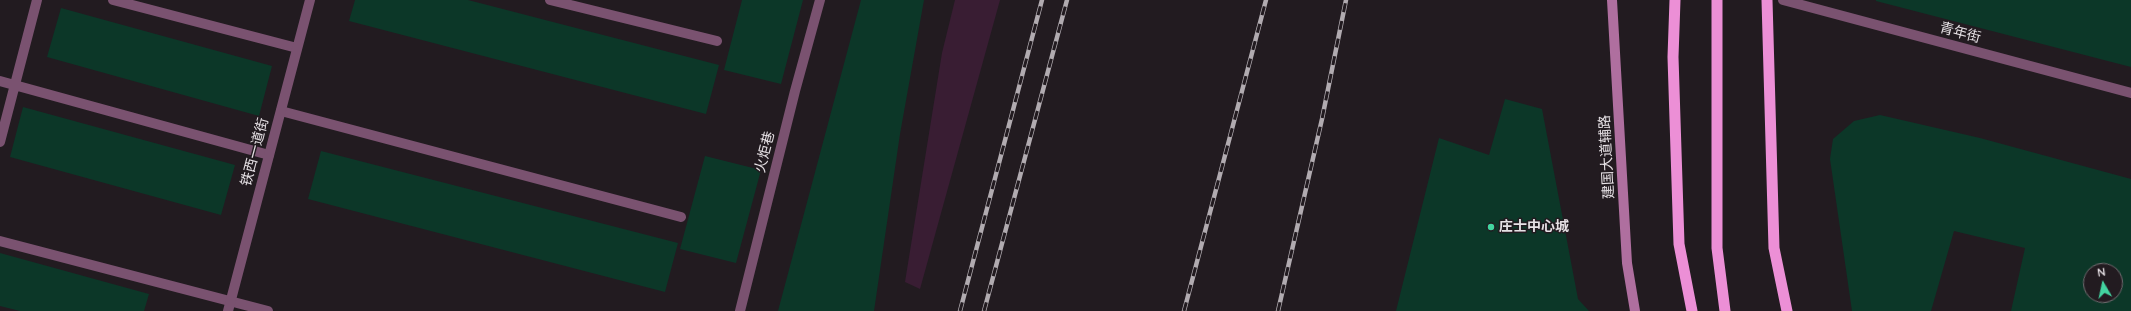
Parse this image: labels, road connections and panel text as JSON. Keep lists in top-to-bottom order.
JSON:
{
  "streets": {
    "main road": ["建国大道辅路"],
    "street": ["青年街", "铁西一道街", "火炬巷"]
  },
  "places": ["庄士中心城"],
  "north": "top"
}
